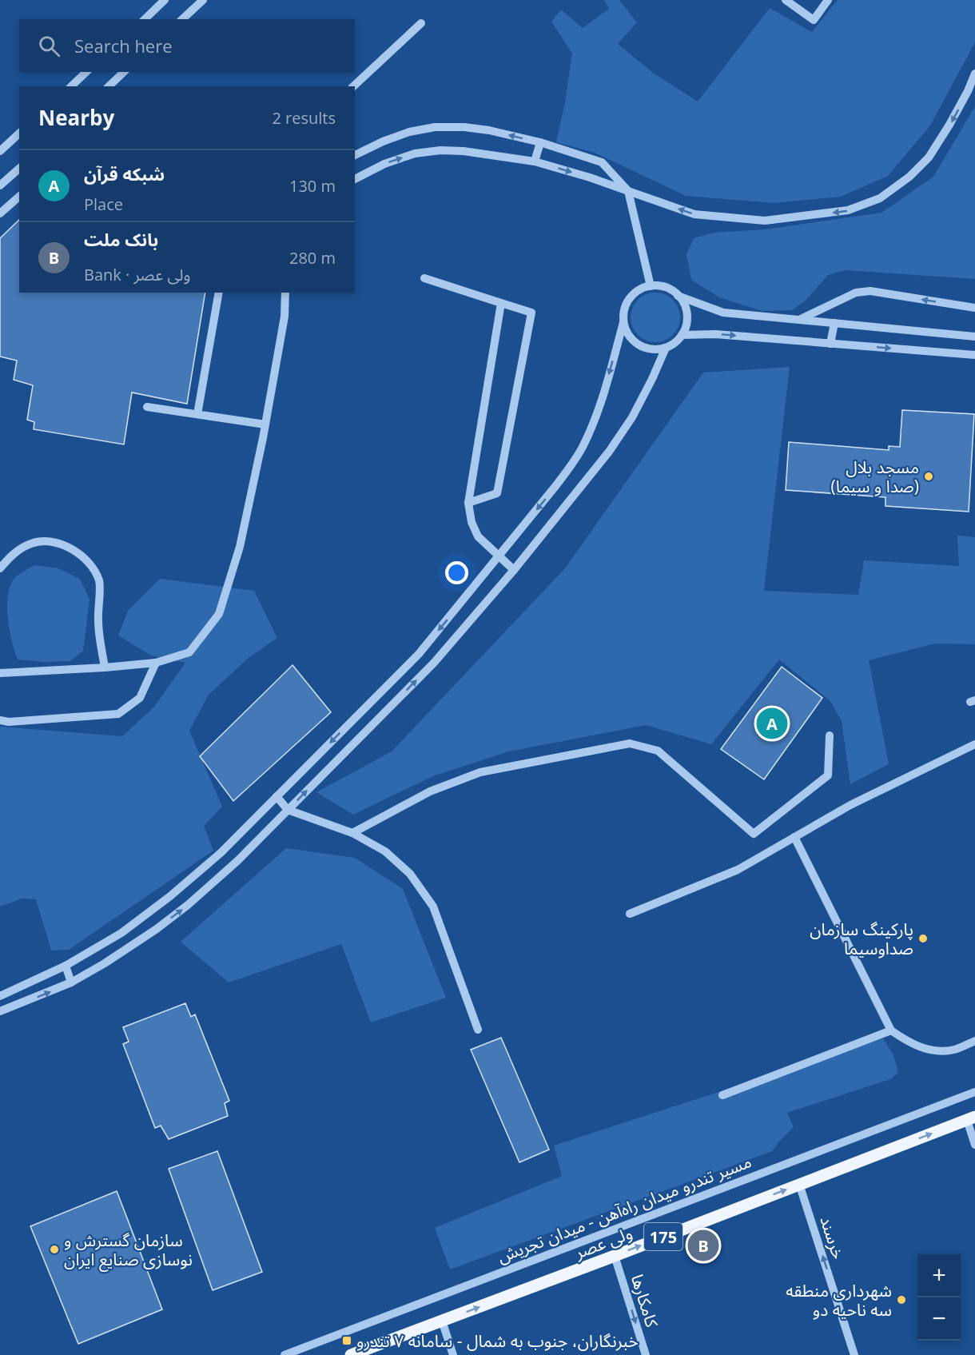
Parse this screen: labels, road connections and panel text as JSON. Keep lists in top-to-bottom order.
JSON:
{
  "streets": {
    "main road": ["175", "ولی عصر"],
    "street": ["مسیر تندرو میدان راه‌آهن - میدان تجریش", "خرسند", "کامکارها"]
  },
  "crossings": [
    ["خرسند", "ولی عصر"],
    ["ولی عصر", "کامکارها"]
  ],
  "one_way": ["خرسند", "ولی عصر", "کامکارها"],
  "places": {
    "other": [
      "مسجد بلال (صدا و سیما)",
      "پارکینگ سازمان صداوسیما",
      "سازمان گسترش و نوسازی صنایع ایران",
      "شهرداری منطقه سه ناحیه دو"
    ],
    "transit": ["خبرنگاران، جنوب به شمال - سامانه ۷ تندرو"]
  },
  "page": {
    "search": "Search here",
    "heading": ["Nearby", "2 results"],
    "list": [
      {
        "mark": "A",
        "name": "شبکه قرآن",
        "note": "Place",
        "value": "130 m"
      },
      {
        "mark": "B",
        "name": "بانک ملت",
        "note": "Bank · ولی عصر",
        "value": "280 m"
      }
    ],
    "pins": ["A", "B"],
    "map_buttons": ["+", "−"]
  }
}
